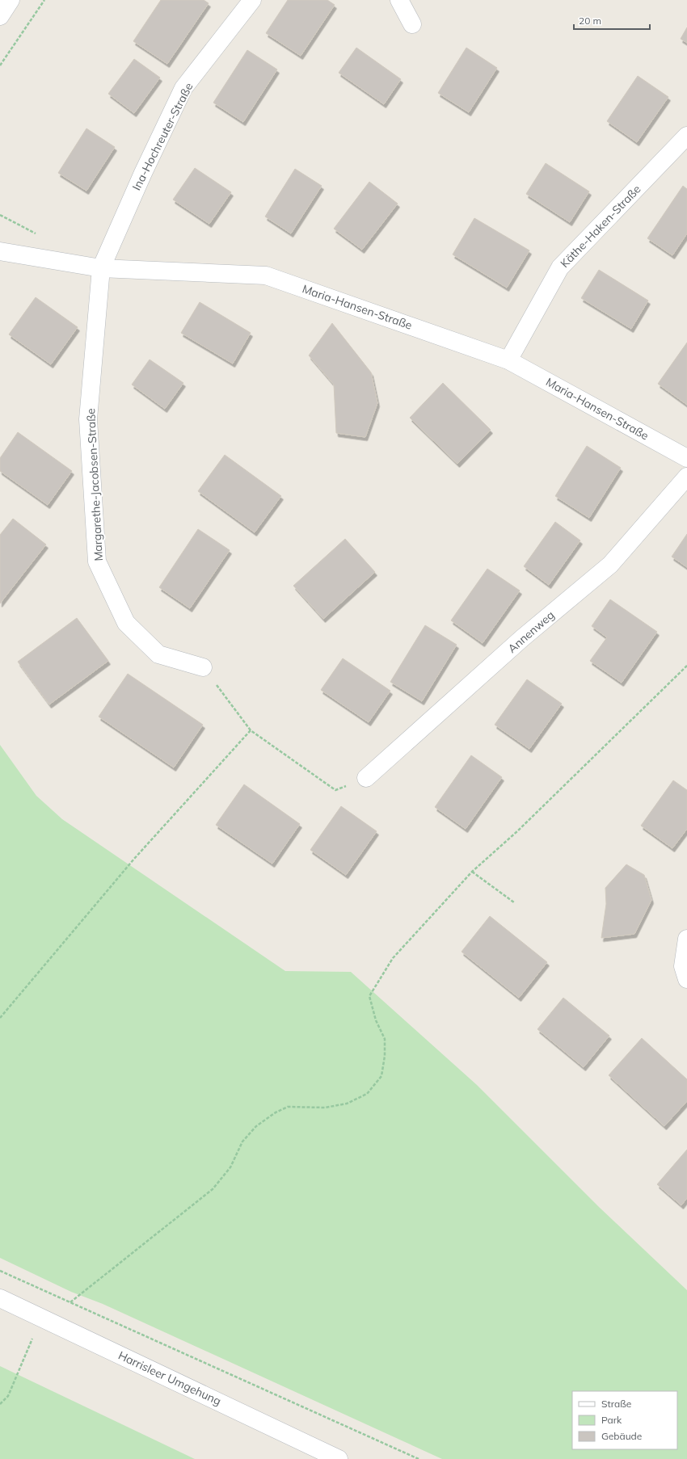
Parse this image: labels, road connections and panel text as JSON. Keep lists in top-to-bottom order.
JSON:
{
  "streets": {
    "street": [
      "Ina-Hochreuter-Straße",
      "Käthe-Haken-Straße",
      "Maria-Hansen-Straße",
      "Margarethe-Jacobsen-Straße",
      "Annenweg",
      "Harrisleer Umgehung"
    ]
  },
  "crossings": [
    ["Ina-Hochreuter-Straße", "Maria-Hansen-Straße"],
    ["Ina-Hochreuter-Straße", "Margarethe-Jacobsen-Straße"],
    ["Käthe-Haken-Straße", "Maria-Hansen-Straße"],
    ["Maria-Hansen-Straße", "Margarethe-Jacobsen-Straße"]
  ],
  "legend": ["Straße", "Park", "Gebäude"],
  "scale_bar": "20 m"
}
